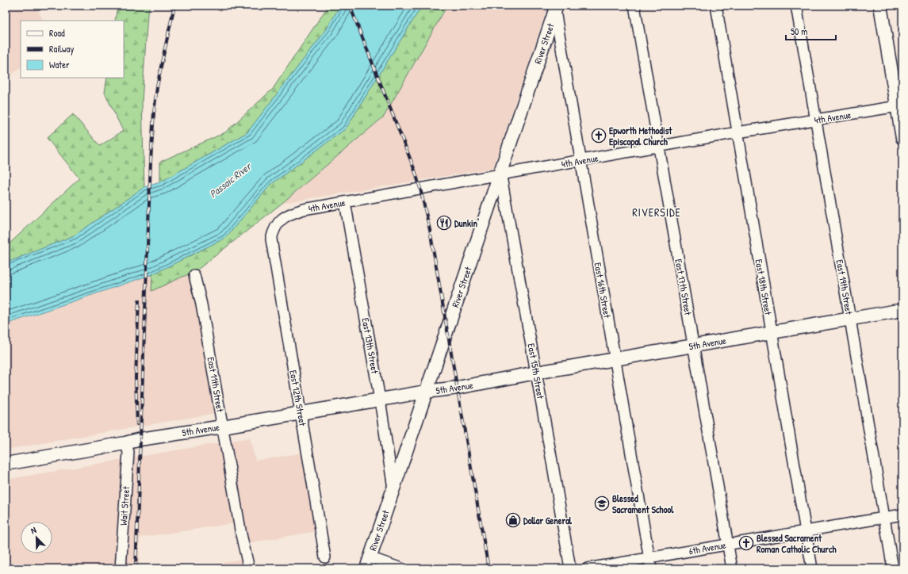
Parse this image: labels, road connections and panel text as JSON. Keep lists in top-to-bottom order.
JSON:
{
  "streets": {
    "main road": ["River Street", "5th Avenue"],
    "street": [
      "4th Avenue",
      "East 17th Street",
      "East 18th Street",
      "East 19th Street",
      "East 16th Street",
      "East 13th Street",
      "East 15th Street",
      "East 11th Street",
      "East 12th Street",
      "Wait Street",
      "6th Avenue"
    ]
  },
  "crossings": [
    ["River Street", "4th Avenue"],
    ["River Street", "East 16th Street"],
    ["River Street", "5th Avenue"],
    ["River Street", "East 13th Street"],
    ["River Street", "East 15th Street"],
    ["4th Avenue", "East 17th Street"],
    ["4th Avenue", "East 18th Street"],
    ["4th Avenue", "East 19th Street"],
    ["4th Avenue", "East 16th Street"],
    ["4th Avenue", "East 13th Street"],
    ["4th Avenue", "East 15th Street"],
    ["4th Avenue", "East 12th Street"],
    ["East 17th Street", "5th Avenue"],
    ["East 17th Street", "6th Avenue"],
    ["East 18th Street", "5th Avenue"],
    ["East 18th Street", "6th Avenue"],
    ["East 19th Street", "5th Avenue"],
    ["East 19th Street", "6th Avenue"],
    ["East 16th Street", "5th Avenue"],
    ["East 16th Street", "6th Avenue"],
    ["5th Avenue", "East 13th Street"],
    ["5th Avenue", "East 15th Street"],
    ["5th Avenue", "East 11th Street"],
    ["5th Avenue", "East 12th Street"],
    ["5th Avenue", "Wait Street"]
  ],
  "districts": ["RIVERSIDE"],
  "water": ["Passaic River"],
  "places": {
    "church": ["Epworth Methodist Episcopal Church", "Blessed Sacrament Roman Catholic Church"],
    "restaurant": ["Dunkin'"],
    "school or university": ["Blessed Sacrament School"],
    "shop": ["Dollar General"]
  },
  "legend": ["Road", "Railway", "Water"],
  "scale_bar": "50 m",
  "north": "top left"
}
